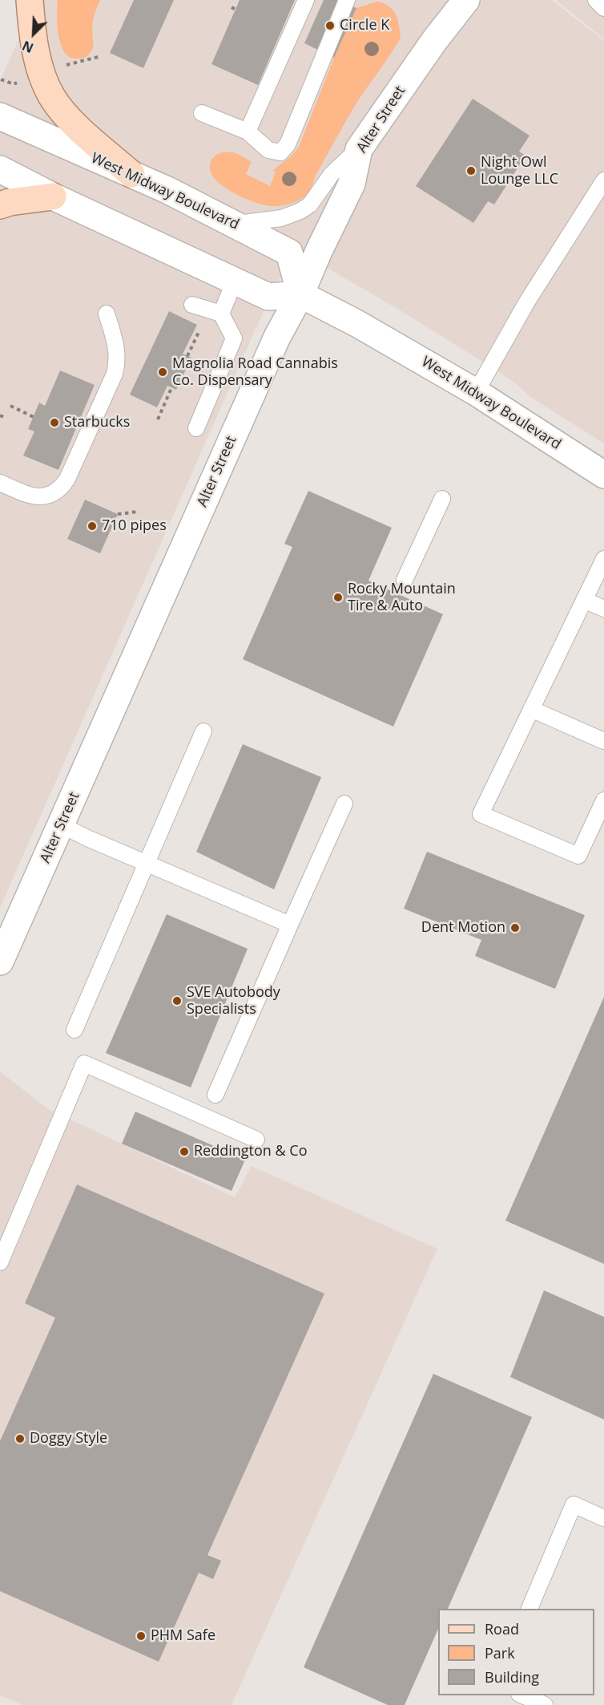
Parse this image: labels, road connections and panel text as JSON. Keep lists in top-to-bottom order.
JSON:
{
  "streets": {
    "street": ["Alter Street", "West Midway Boulevard"]
  },
  "crossings": [
    ["Alter Street", "West Midway Boulevard"]
  ],
  "places": [
    "Circle K",
    "Night Owl Lounge LLC",
    "Magnolia Road Cannabis Co. Dispensary",
    "Starbucks",
    "710 pipes",
    "Rocky Mountain Tire & Auto",
    "Dent Motion",
    "SVE Autobody Specialists",
    "Reddington & Co",
    "Doggy Style",
    "PHM Safe"
  ],
  "legend": ["Road", "Park", "Building"],
  "north": "bottom left"
}
